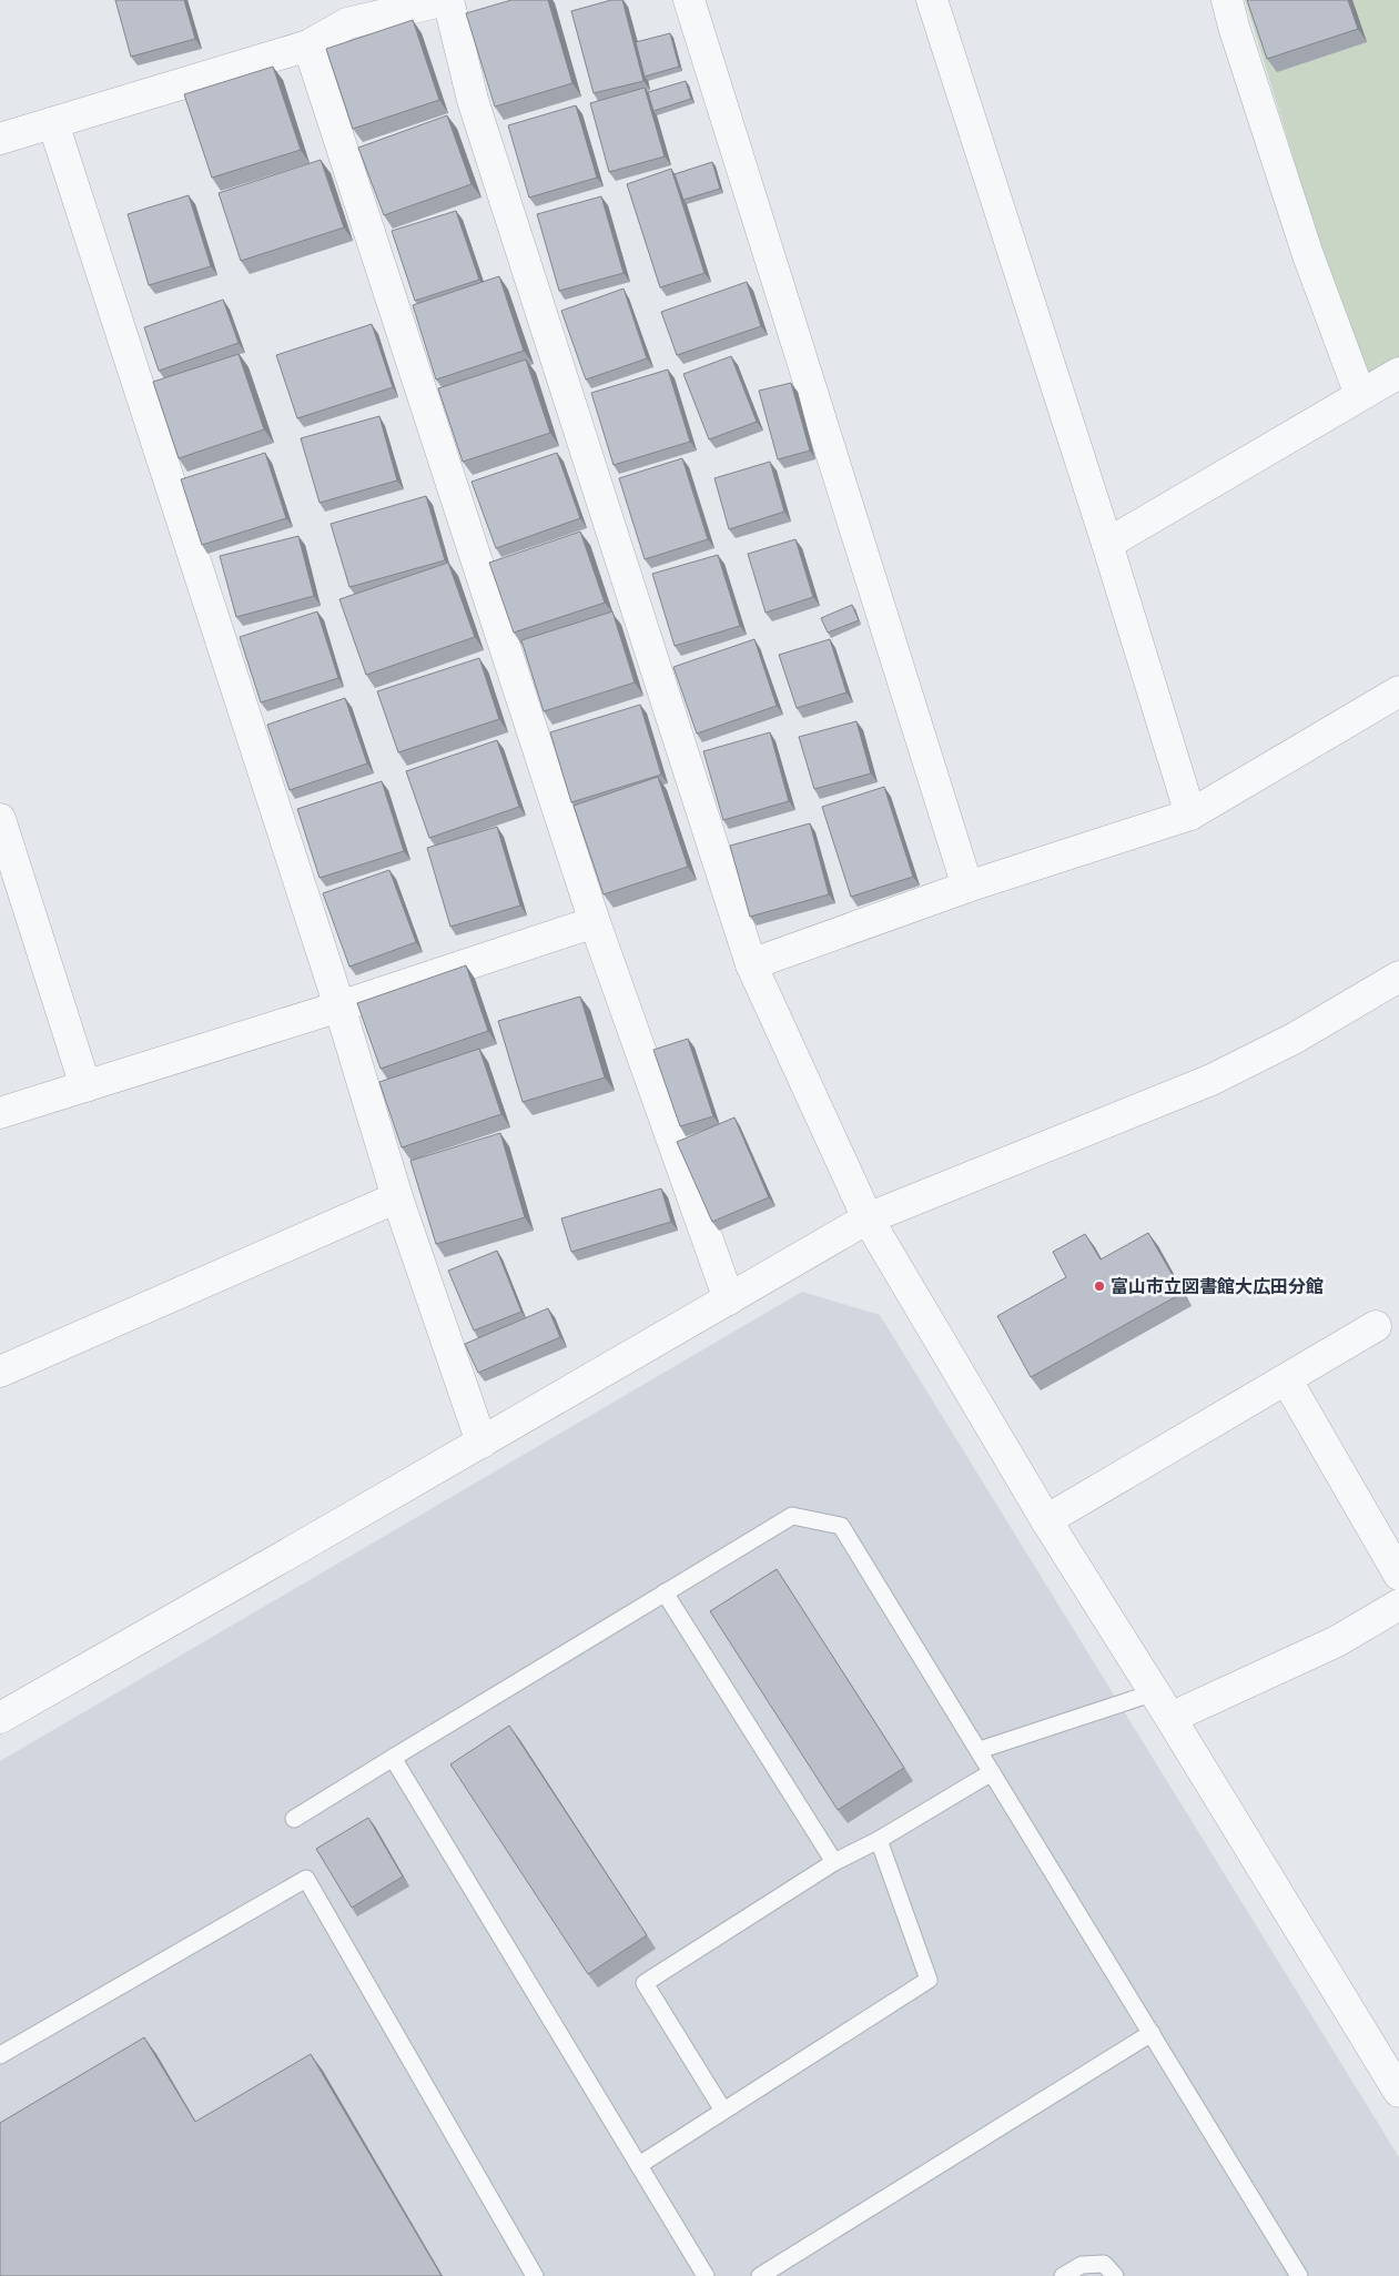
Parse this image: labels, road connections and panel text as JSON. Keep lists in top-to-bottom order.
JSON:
{
  "places": ["富山市立図書館大広田分館"]
}
